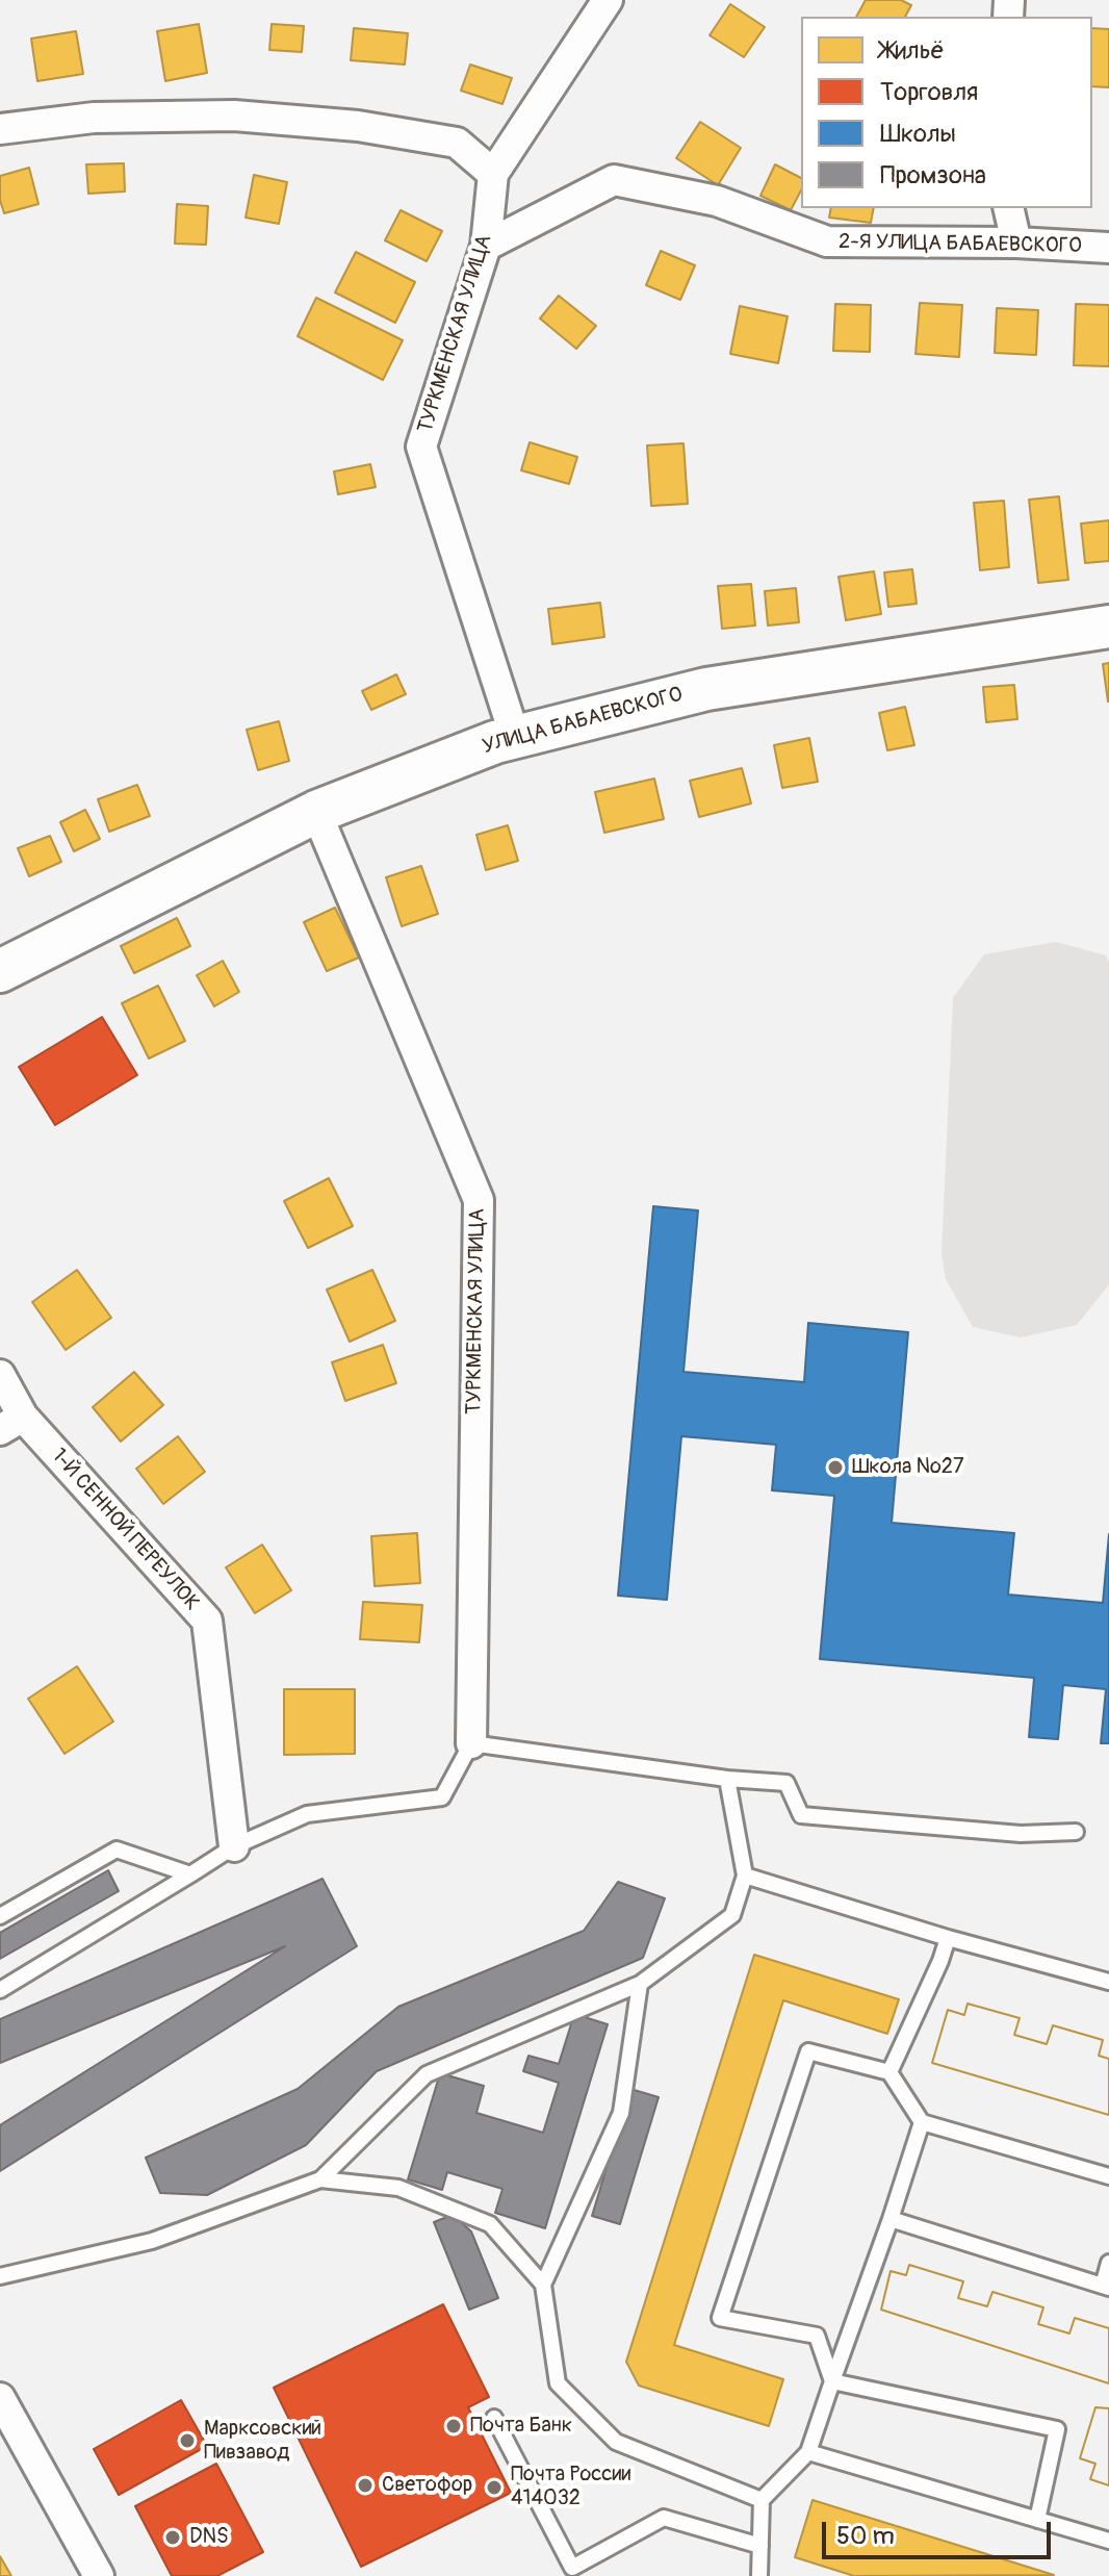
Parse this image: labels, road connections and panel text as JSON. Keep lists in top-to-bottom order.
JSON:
{
  "streets": {
    "main road": ["УЛИЦА БАБАЕВСКОГО"],
    "street": ["2-Я УЛИЦА БАБАЕВСКОГО", "ТУРКМЕНСКАЯ УЛИЦА", "1-Й СЕННОЙ ПЕРЕУЛОК"]
  },
  "crossings": [
    ["2-Я УЛИЦА БАБАЕВСКОГО", "ТУРКМЕНСКАЯ УЛИЦА"],
    ["ТУРКМЕНСКАЯ УЛИЦА", "УЛИЦА БАБАЕВСКОГО"]
  ],
  "places": [
    "Школа №27",
    "Почта Банк",
    "Марксовский Пивзавод",
    "Светофор",
    "Почта России 414032",
    "DNS"
  ],
  "legend": [
    "Жильё",
    "Торговля",
    "Школы",
    "Промзона"
  ],
  "scale_bar": "50 m"
}
